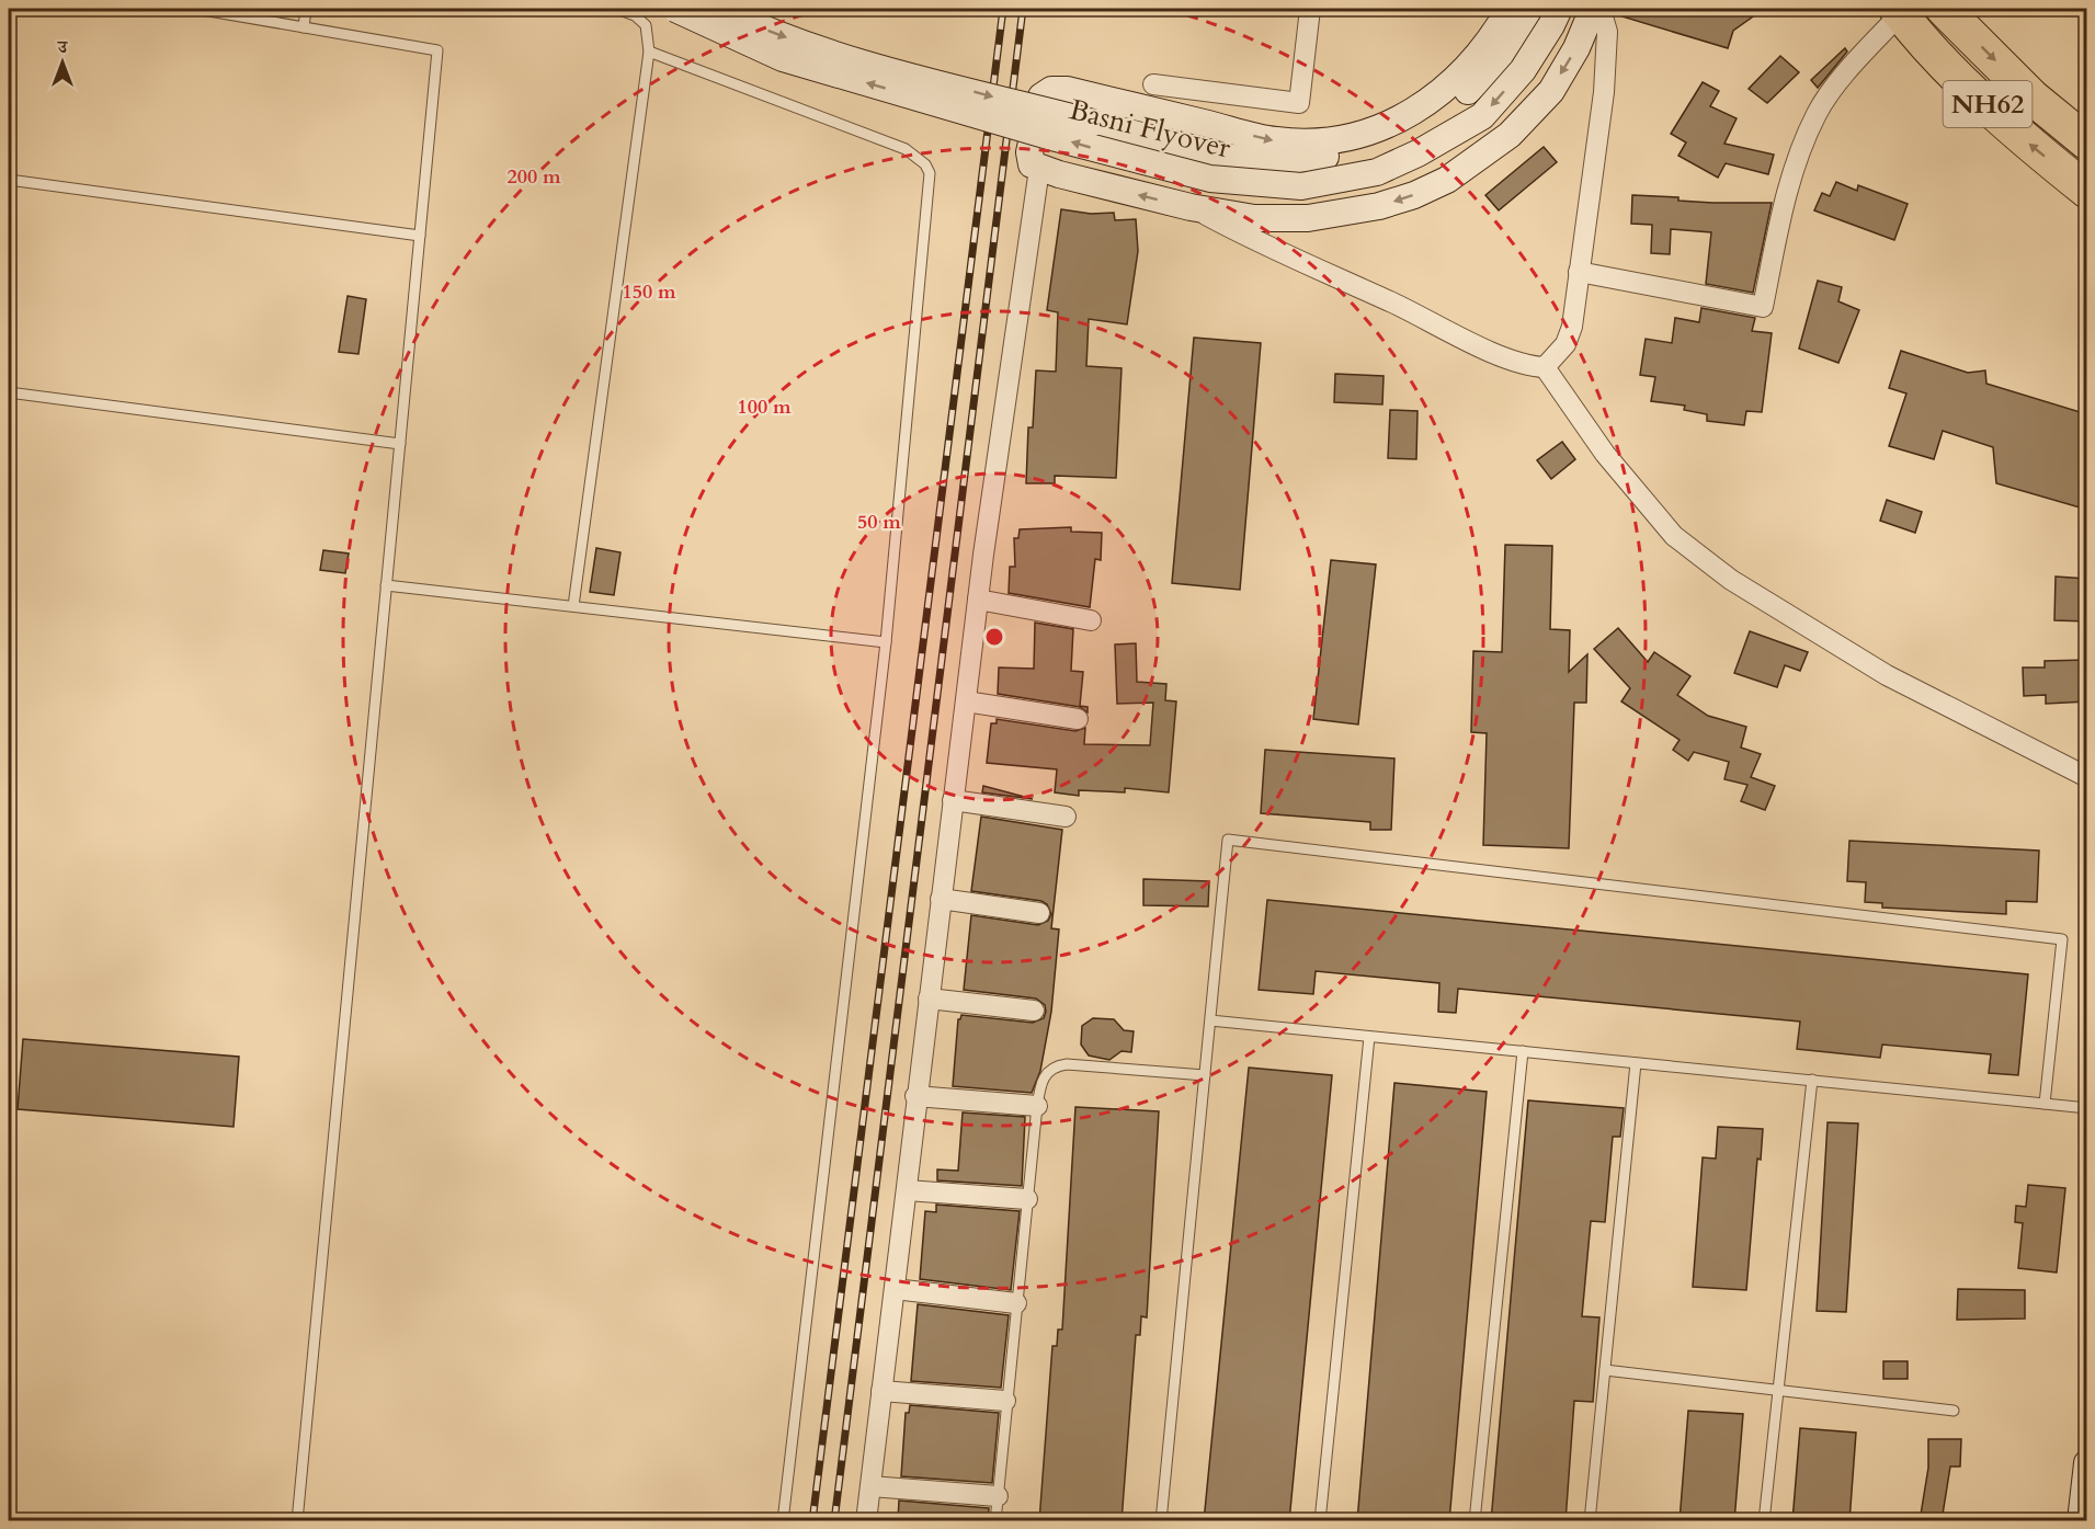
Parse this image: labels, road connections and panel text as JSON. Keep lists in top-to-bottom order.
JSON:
{
  "streets": {
    "highway": ["NH62"],
    "main road": ["Basni Flyover"]
  },
  "north": "top",
  "rings": [
    "200 m",
    "150 m",
    "100 m",
    "50 m"
  ]
}
